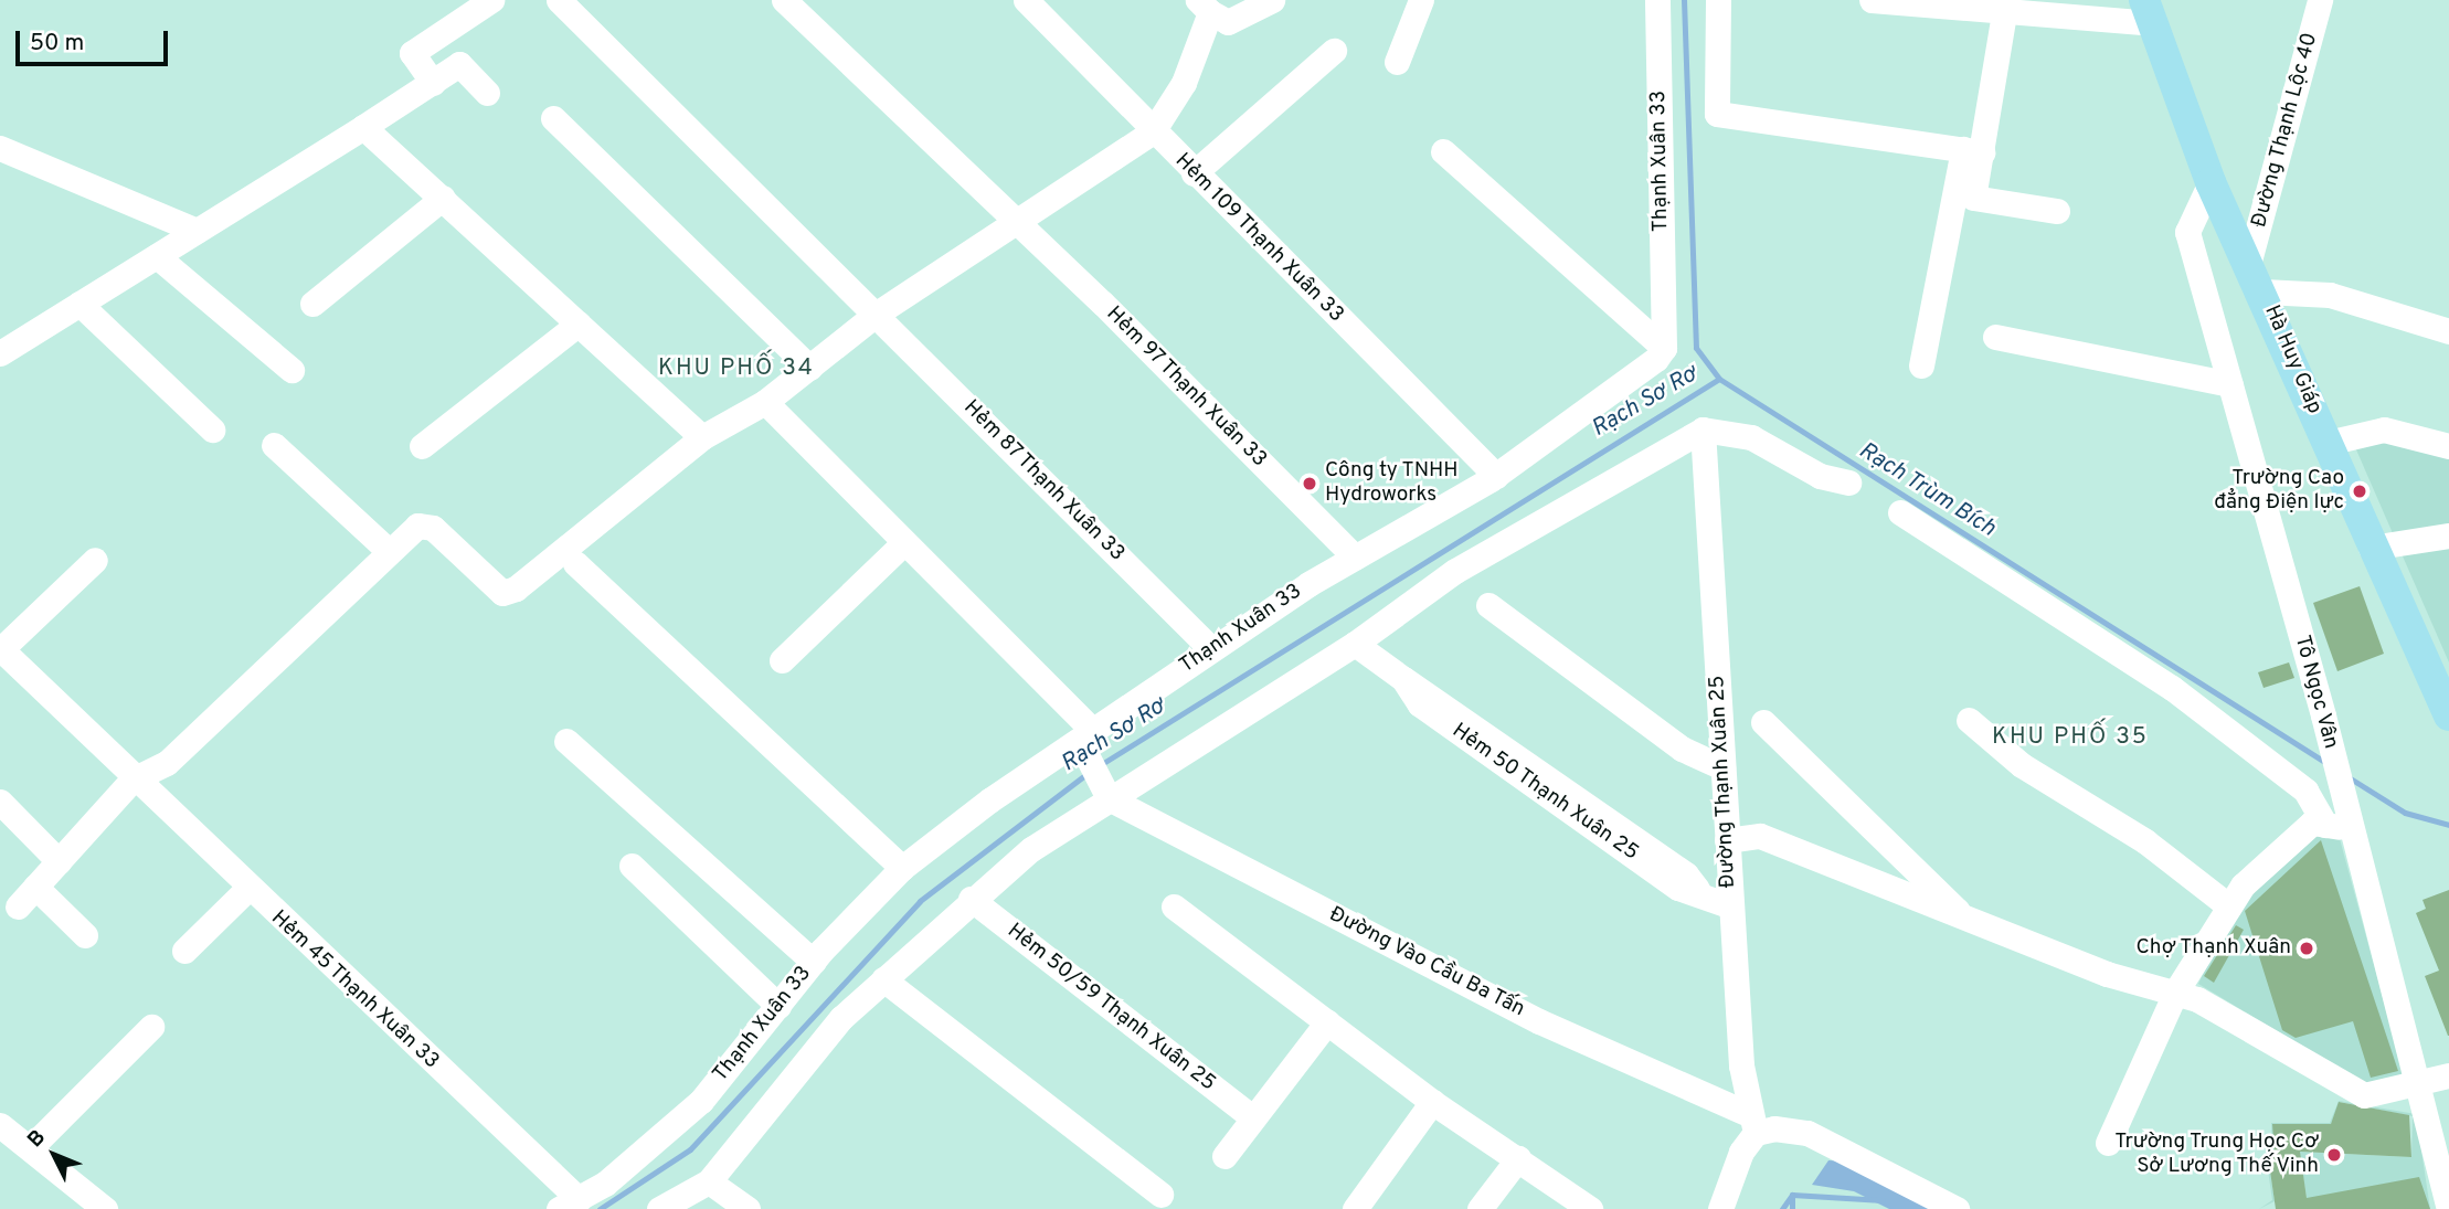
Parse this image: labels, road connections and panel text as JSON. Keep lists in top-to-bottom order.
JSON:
{
  "streets": {
    "main road": ["Hà Huy Giáp"],
    "street": [
      "Đường Thạnh Lộc 40",
      "Thạnh Xuân 33",
      "Hẻm 109 Thạnh Xuân 33",
      "Hẻm 97 Thạnh Xuân 33",
      "Hẻm 87 Thạnh Xuân 33",
      "Tô Ngọc Vân",
      "Đường Thạnh Xuân 25",
      "Hẻm 50 Thạnh Xuân 25",
      "Đường Vào Cầu Ba Tấn",
      "Hẻm 45 Thạnh Xuân 33",
      "Hẻm 50/59 Thạnh Xuân 25"
    ]
  },
  "crossings": [
    ["Đường Thạnh Lộc 40", "Hà Huy Giáp"],
    ["Thạnh Xuân 33", "Hẻm 109 Thạnh Xuân 33"],
    ["Thạnh Xuân 33", "Hẻm 97 Thạnh Xuân 33"],
    ["Thạnh Xuân 33", "Hẻm 87 Thạnh Xuân 33"],
    ["Thạnh Xuân 33", "Hẻm 45 Thạnh Xuân 33"],
    ["Hà Huy Giáp", "Tô Ngọc Vân"],
    ["Đường Thạnh Xuân 25", "Hẻm 50 Thạnh Xuân 25"],
    ["Đường Thạnh Xuân 25", "Đường Vào Cầu Ba Tấn"]
  ],
  "districts": ["KHU PHỐ 34", "KHU PHỐ 35"],
  "water": ["Rạch Sơ Rơ", "Rạch Trùm Bích"],
  "places": [
    "Công ty TNHH Hydroworks",
    "Trường Cao đẳng Điện lực",
    "Chợ Thạnh Xuân",
    "Trường Trung Học Cơ Sở Lương Thế Vinh"
  ],
  "scale_bar": "50 m",
  "north": "top left"
}
